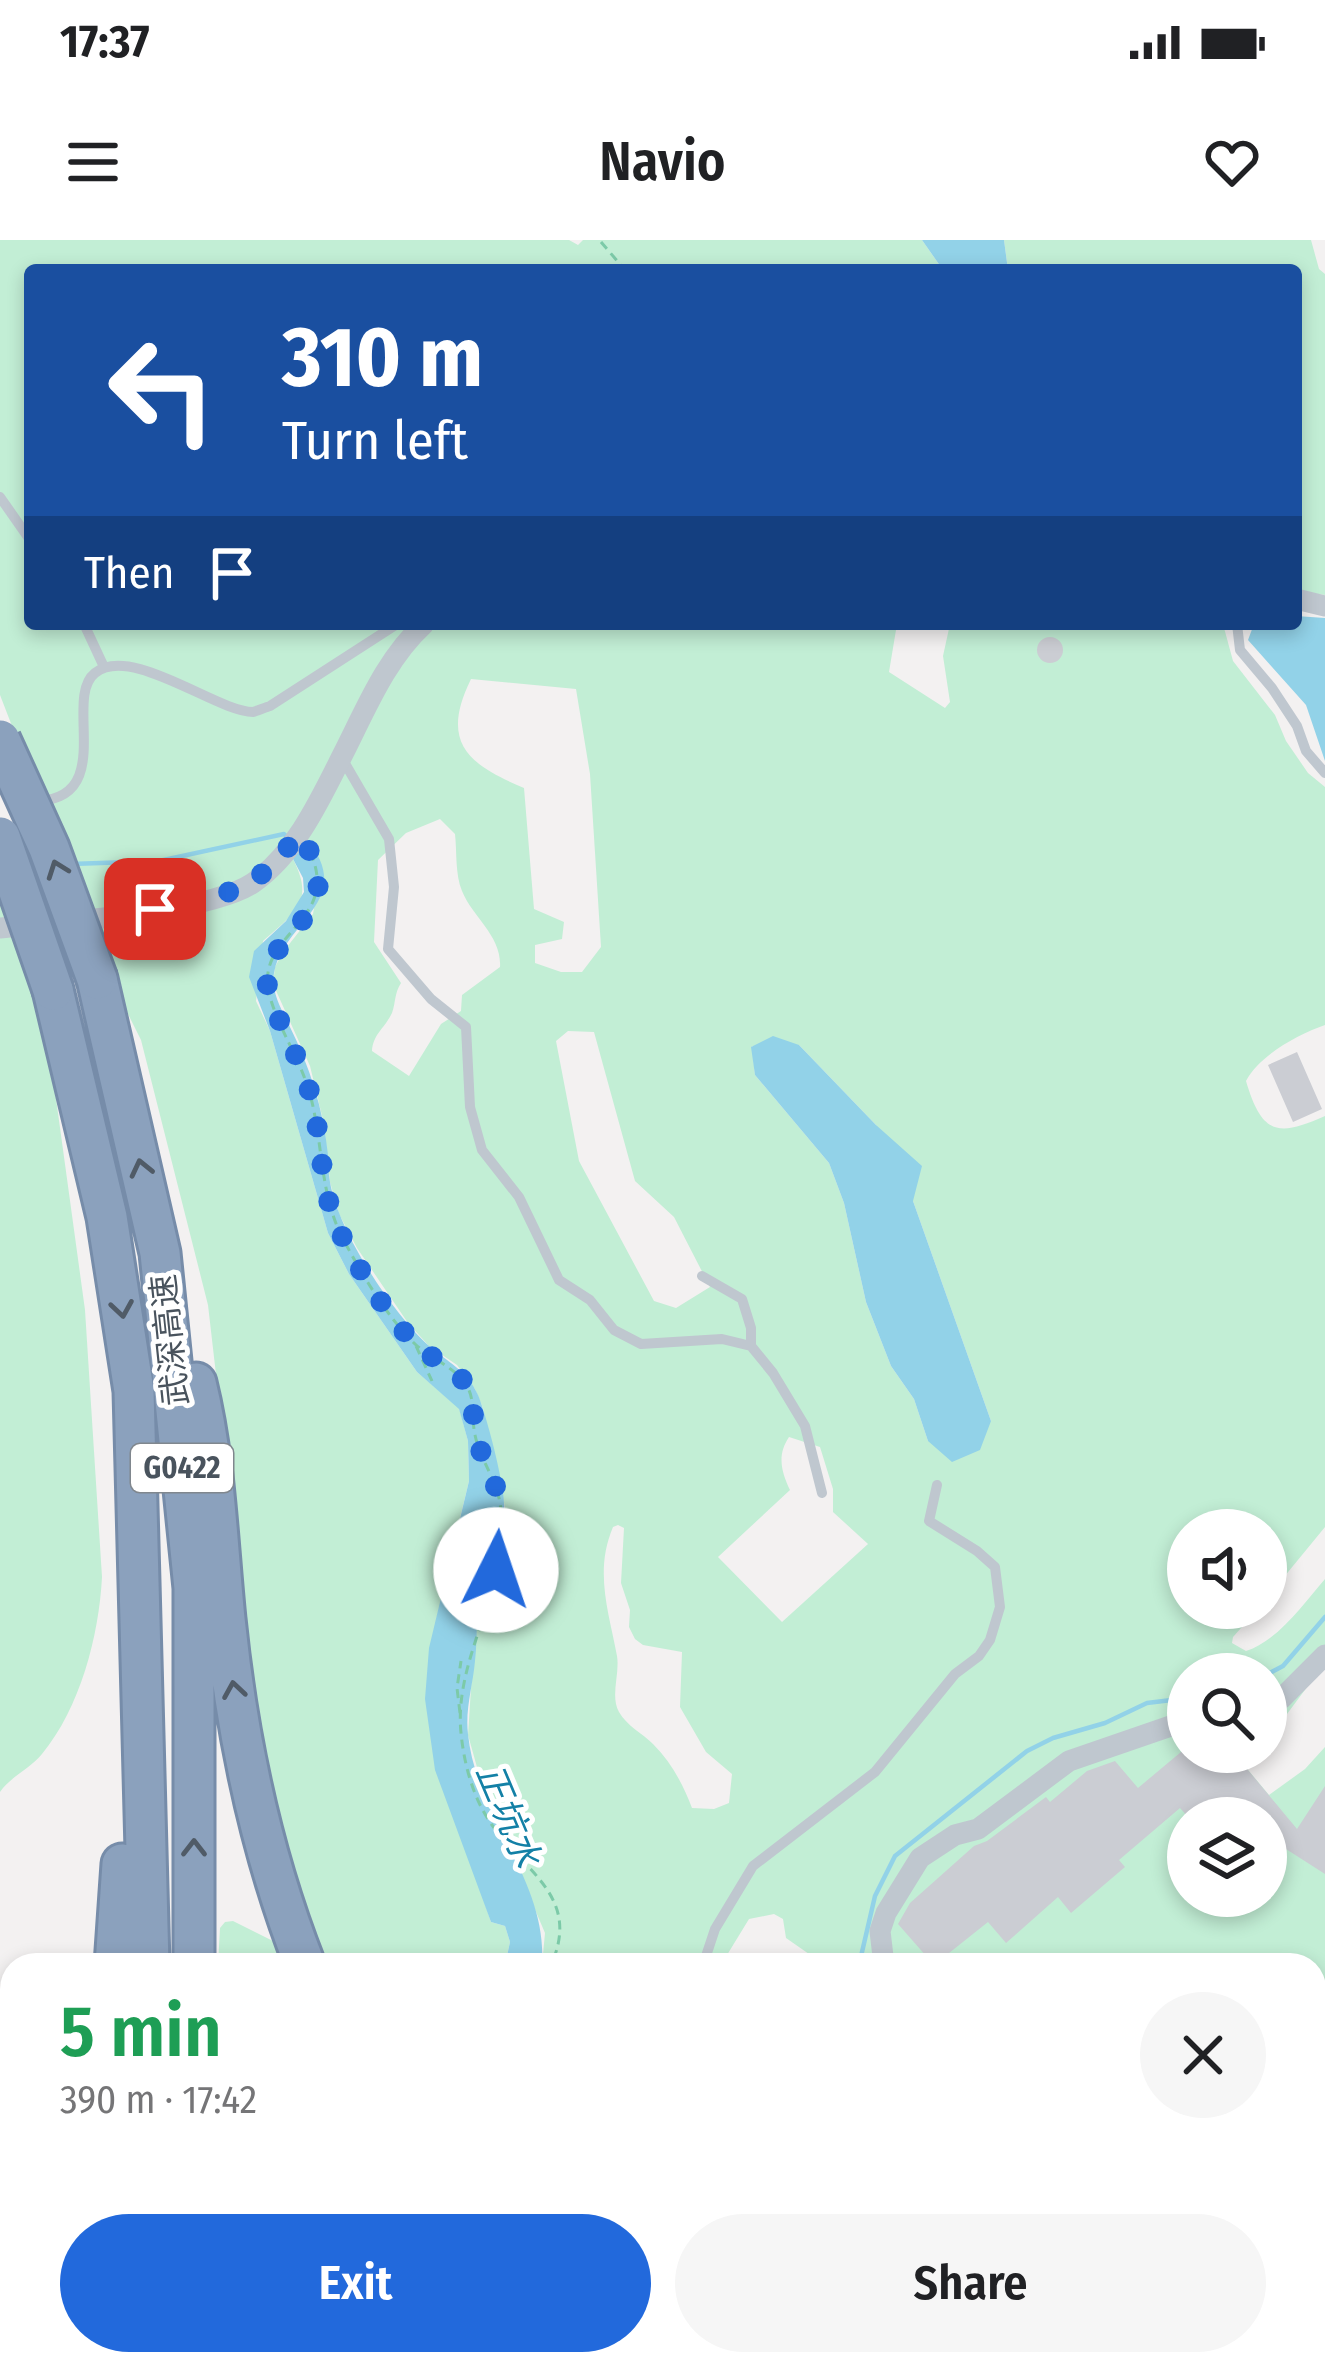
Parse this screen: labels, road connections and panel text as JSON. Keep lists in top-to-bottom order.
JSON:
{
  "streets": {
    "highway": ["武深高速", "G0422"]
  },
  "water": ["正坑水"],
  "page": {
    "status": "17:37",
    "header": "Navio",
    "turn": ["310 m", "Turn left"],
    "then": "Then",
    "heading": ["5 min", "390 m · 17:42"],
    "buttons": ["Exit", "Share"]
  }
}
